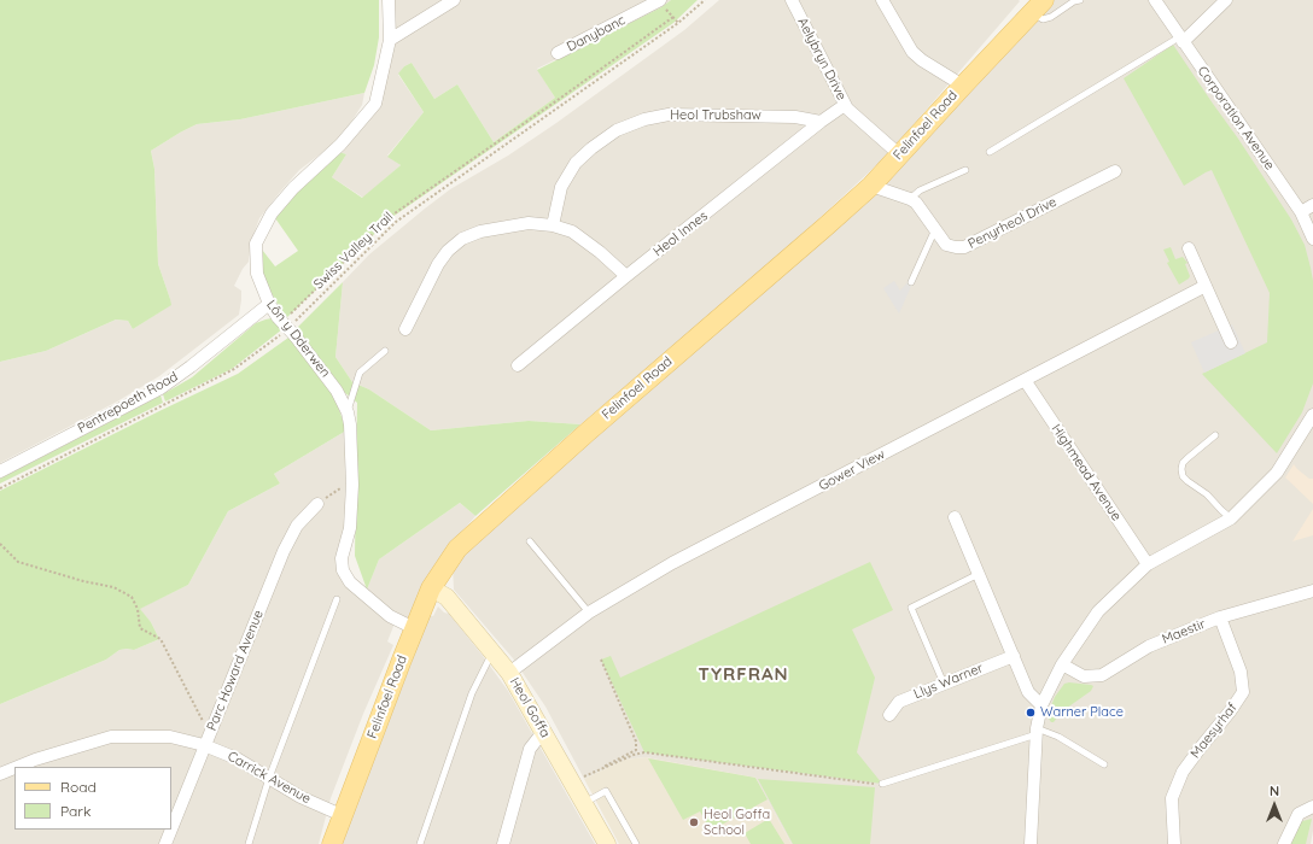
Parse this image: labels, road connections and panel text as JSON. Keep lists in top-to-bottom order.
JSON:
{
  "streets": {
    "main road": ["Felinfoel Road"],
    "street": [
      "Danybanc",
      "Aelybryn Drive",
      "Heol Trubshaw",
      "Corporation Avenue",
      "Penyrheol Drive",
      "Heol Innes",
      "Lôn y Dderwen",
      "Pentrepoeth Road",
      "Gower View",
      "Highmead Avenue",
      "Maestir",
      "Parc Howard Avenue",
      "Llys Warner",
      "Heol Goffa",
      "Maesyrhaf",
      "Carrick Avenue"
    ],
    "path": ["Swiss Valley Trail"]
  },
  "crossings": [
    ["Aelybryn Drive", "Felinfoel Road"],
    ["Aelybryn Drive", "Heol Innes"],
    ["Heol Trubshaw", "Heol Innes"],
    ["Felinfoel Road", "Penyrheol Drive"],
    ["Felinfoel Road", "Lôn y Dderwen"],
    ["Felinfoel Road", "Heol Goffa"],
    ["Felinfoel Road", "Carrick Avenue"],
    ["Swiss Valley Trail", "Lôn y Dderwen"],
    ["Lôn y Dderwen", "Pentrepoeth Road"],
    ["Gower View", "Highmead Avenue"],
    ["Gower View", "Heol Goffa"],
    ["Maestir", "Maesyrhaf"],
    ["Parc Howard Avenue", "Carrick Avenue"]
  ],
  "districts": ["TYRFRAN"],
  "places": ["Warner Place", "Heol Goffa School"],
  "legend": ["Road", "Park"],
  "north": "top"
}
